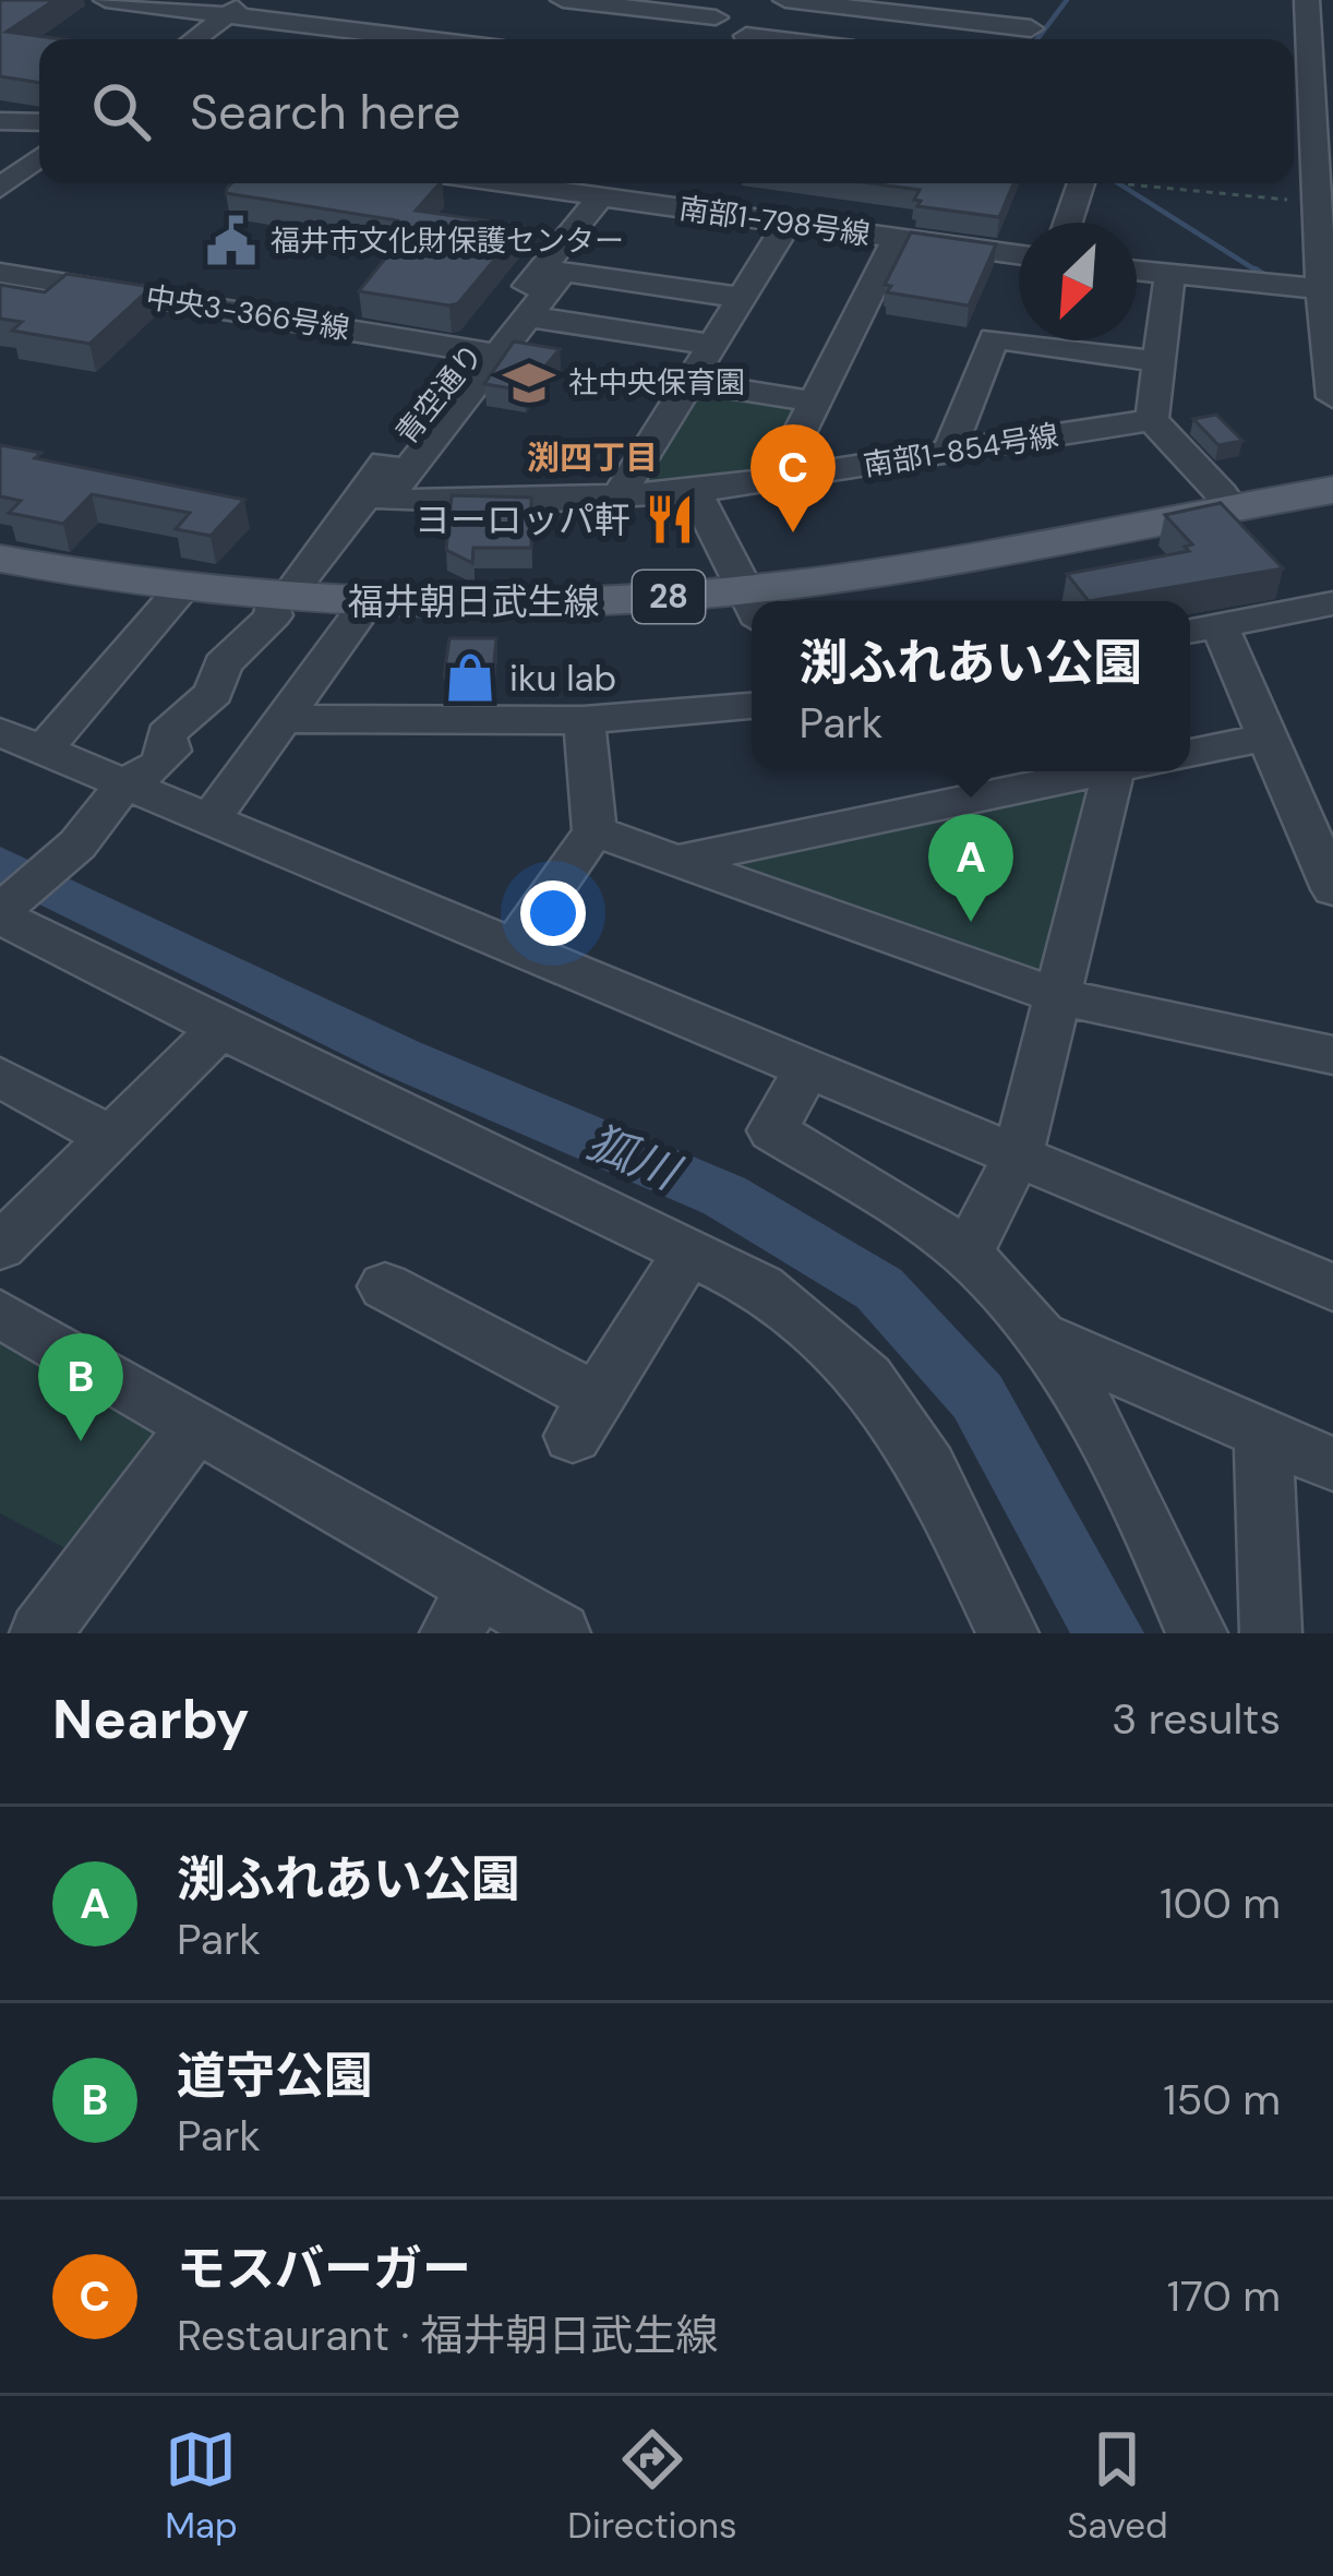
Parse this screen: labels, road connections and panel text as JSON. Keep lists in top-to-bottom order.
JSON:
{
  "streets": {
    "main road": ["28", "福井朝日武生線"],
    "street": [
      "南部1-798号線",
      "中央3-366号線",
      "青空通り",
      "南部1-854号線"
    ]
  },
  "crossings": [
    ["南部1-798号線", "青空通り"],
    ["中央3-366号線", "青空通り"],
    ["中央3-366号線", "南部1-854号線"],
    ["青空通り", "南部1-854号線"]
  ],
  "districts": ["渕四丁目"],
  "water": ["狐川"],
  "places": {
    "public building": ["福井市文化財保護センター"],
    "school or university": ["社中央保育園"],
    "restaurant": ["ヨーロッパ軒"],
    "shop": ["iku lab"]
  },
  "north": "bottom left",
  "page": {
    "search": "Search here",
    "pins": ["C", "A", "B"],
    "popup": ["渕ふれあい公園", "Park"],
    "heading": ["Nearby", "3 results"],
    "list": [
      {
        "mark": "A",
        "name": "渕ふれあい公園",
        "note": "Park",
        "value": "100 m"
      },
      {
        "mark": "B",
        "name": "道守公園",
        "note": "Park",
        "value": "150 m"
      },
      {
        "mark": "C",
        "name": "モスバーガー",
        "note": "Restaurant · 福井朝日武生線",
        "value": "170 m"
      }
    ],
    "nav": ["Map", "Directions", "Saved"]
  }
}
